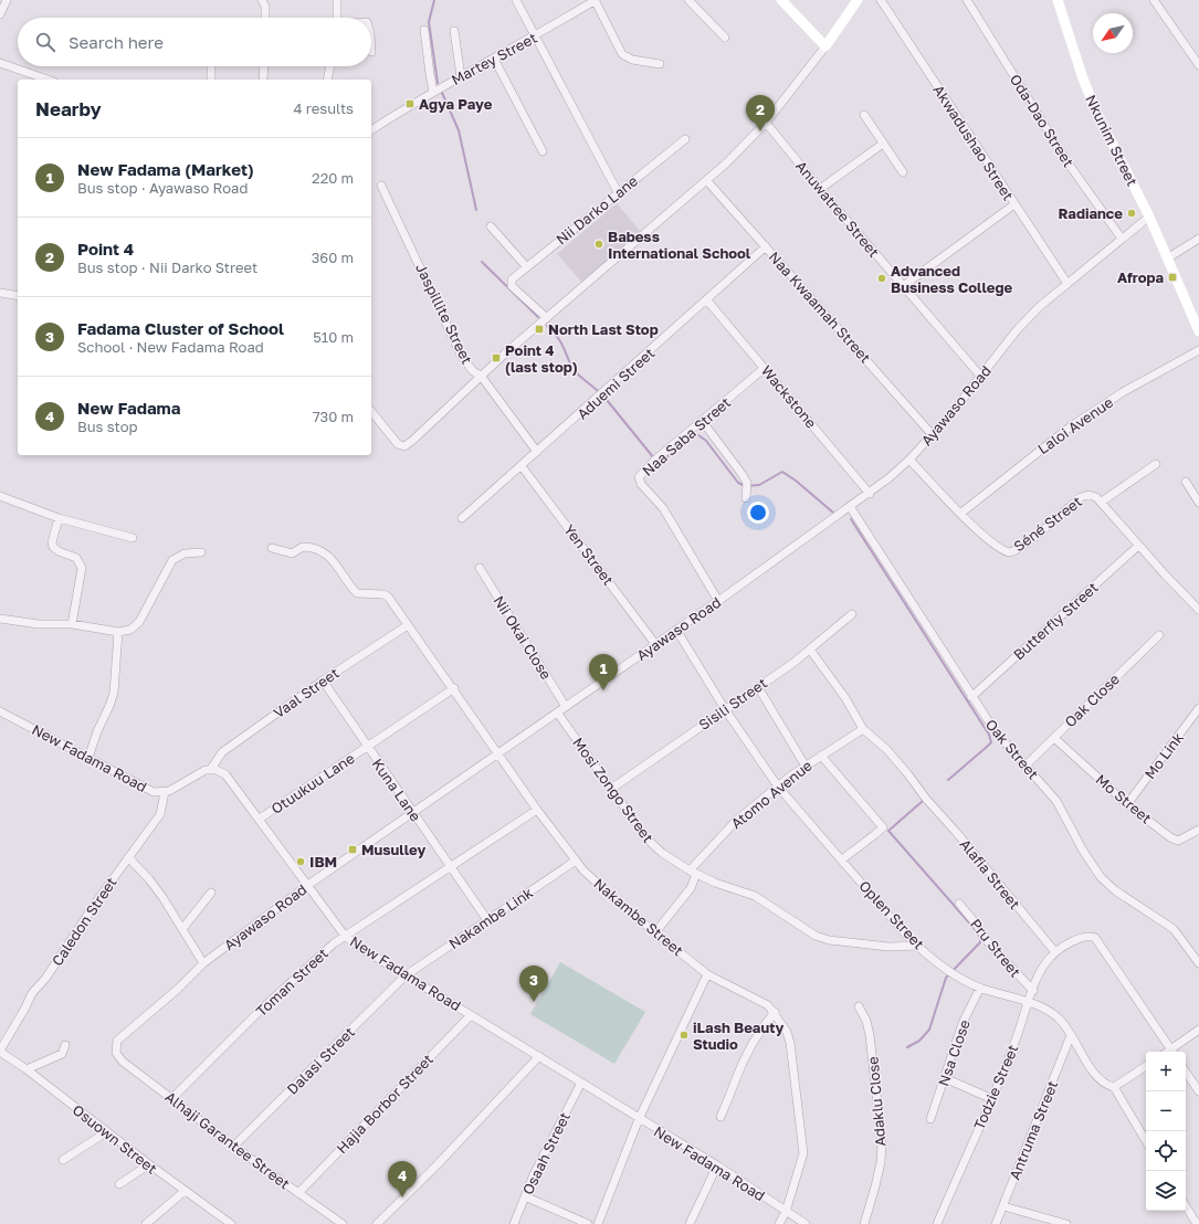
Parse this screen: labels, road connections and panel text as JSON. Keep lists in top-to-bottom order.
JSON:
{
  "streets": {
    "street": [
      "Martey Street",
      "Oda-Dao Street",
      "Nkunim Street",
      "Akwadushao Street",
      "Anuwatree Street",
      "Nii Darko Lane",
      "Naa Kwaamah Street",
      "Jaspillite Street",
      "Aduemi Street",
      "Wackstone",
      "Ayawaso Road",
      "Laloi Avenue",
      "Naa Saba Street",
      "Séné Street",
      "Yen Street",
      "Butterfly Street",
      "Nii Okai Close",
      "Vaal Street",
      "Oak Close",
      "Sisili Street",
      "Oak Street",
      "Mo Link",
      "New Fadama Road",
      "Otuukuu Lane",
      "Kuna Lane",
      "Mosi Zongo Street",
      "Atomo Avenue",
      "Mo Street",
      "Alafia Street",
      "Oplen Street",
      "Nakambe Street",
      "Nakambe Link",
      "Caledon Street",
      "Pru Street",
      "Toman Street",
      "Nsa Close",
      "Dalasi Street",
      "Todzie Street",
      "Adaklu Close",
      "Hajia Borbor Street",
      "Antruma Street",
      "Osuown Street",
      "Alhaji Garantee Street",
      "Osaah Street"
    ]
  },
  "crossings": [
    ["Oda-Dao Street", "Ayawaso Road"],
    ["Nkunim Street", "Ayawaso Road"],
    ["Akwadushao Street", "Ayawaso Road"],
    ["Anuwatree Street", "Ayawaso Road"],
    ["Naa Kwaamah Street", "Aduemi Street"],
    ["Naa Kwaamah Street", "Ayawaso Road"],
    ["Jaspillite Street", "Aduemi Street"],
    ["Aduemi Street", "Wackstone"],
    ["Aduemi Street", "Yen Street"],
    ["Wackstone", "Ayawaso Road"],
    ["Wackstone", "Naa Saba Street"],
    ["Ayawaso Road", "Naa Saba Street"],
    ["Ayawaso Road", "Séné Street"],
    ["Ayawaso Road", "Yen Street"],
    ["Ayawaso Road", "Nii Okai Close"],
    ["Ayawaso Road", "Oak Street"],
    ["Ayawaso Road", "New Fadama Road"],
    ["Ayawaso Road", "Kuna Lane"],
    ["Ayawaso Road", "Mosi Zongo Street"],
    ["Ayawaso Road", "Oplen Street"],
    ["Ayawaso Road", "Nakambe Street"],
    ["Ayawaso Road", "Alhaji Garantee Street"],
    ["Laloi Avenue", "Séné Street"],
    ["Séné Street", "Butterfly Street"],
    ["Butterfly Street", "Oak Street"],
    ["Vaal Street", "New Fadama Road"],
    ["Vaal Street", "Kuna Lane"],
    ["Vaal Street", "Nakambe Street"],
    ["Oak Close", "Oak Street"],
    ["Oak Close", "Mo Street"],
    ["Sisili Street", "Mosi Zongo Street"],
    ["Sisili Street", "Alafia Street"],
    ["Sisili Street", "Oplen Street"],
    ["Mo Link", "Mo Street"],
    ["New Fadama Road", "Otuukuu Lane"],
    ["New Fadama Road", "Nakambe Street"],
    ["New Fadama Road", "Nakambe Link"],
    ["New Fadama Road", "Caledon Street"],
    ["New Fadama Road", "Toman Street"],
    ["New Fadama Road", "Dalasi Street"],
    ["New Fadama Road", "Hajia Borbor Street"],
    ["New Fadama Road", "Osaah Street"],
    ["Otuukuu Lane", "Kuna Lane"],
    ["Otuukuu Lane", "Nakambe Street"],
    ["Kuna Lane", "Nakambe Link"],
    ["Kuna Lane", "Toman Street"],
    ["Mosi Zongo Street", "Atomo Avenue"],
    ["Mosi Zongo Street", "Oplen Street"],
    ["Atomo Avenue", "Alafia Street"],
    ["Atomo Avenue", "Oplen Street"],
    ["Atomo Avenue", "Nakambe Street"],
    ["Alafia Street", "Todzie Street"],
    ["Oplen Street", "Nsa Close"],
    ["Oplen Street", "Todzie Street"],
    ["Oplen Street", "Antruma Street"],
    ["Nakambe Street", "Nakambe Link"],
    ["Nakambe Street", "Toman Street"],
    ["Nakambe Link", "Dalasi Street"],
    ["Caledon Street", "Osuown Street"],
    ["Pru Street", "Todzie Street"],
    ["Toman Street", "Alhaji Garantee Street"],
    ["Dalasi Street", "Alhaji Garantee Street"],
    ["Hajia Borbor Street", "Alhaji Garantee Street"]
  ],
  "places": {
    "transit": [
      "Agya Paye",
      "Afropa",
      "North Last Stop",
      "Point 4 (last stop)",
      "Musulley"
    ],
    "other": [
      "Radiance",
      "Babess International School",
      "Advanced Business College",
      "IBM",
      "iLash Beauty Studio"
    ]
  },
  "north": "bottom left",
  "page": {
    "search": "Search here",
    "heading": ["Nearby", "4 results"],
    "pins": [
      "2",
      "1",
      "3",
      "4"
    ],
    "list": [
      {
        "mark": "1",
        "name": "New Fadama (Market)",
        "note": "Bus stop · Ayawaso Road",
        "value": "220 m"
      },
      {
        "mark": "2",
        "name": "Point 4",
        "note": "Bus stop · Nii Darko Street",
        "value": "360 m"
      },
      {
        "mark": "3",
        "name": "Fadama Cluster of School",
        "note": "School · New Fadama Road",
        "value": "510 m"
      },
      {
        "mark": "4",
        "name": "New Fadama",
        "note": "Bus stop",
        "value": "730 m"
      }
    ],
    "map_buttons": ["+", "−"]
  }
}
